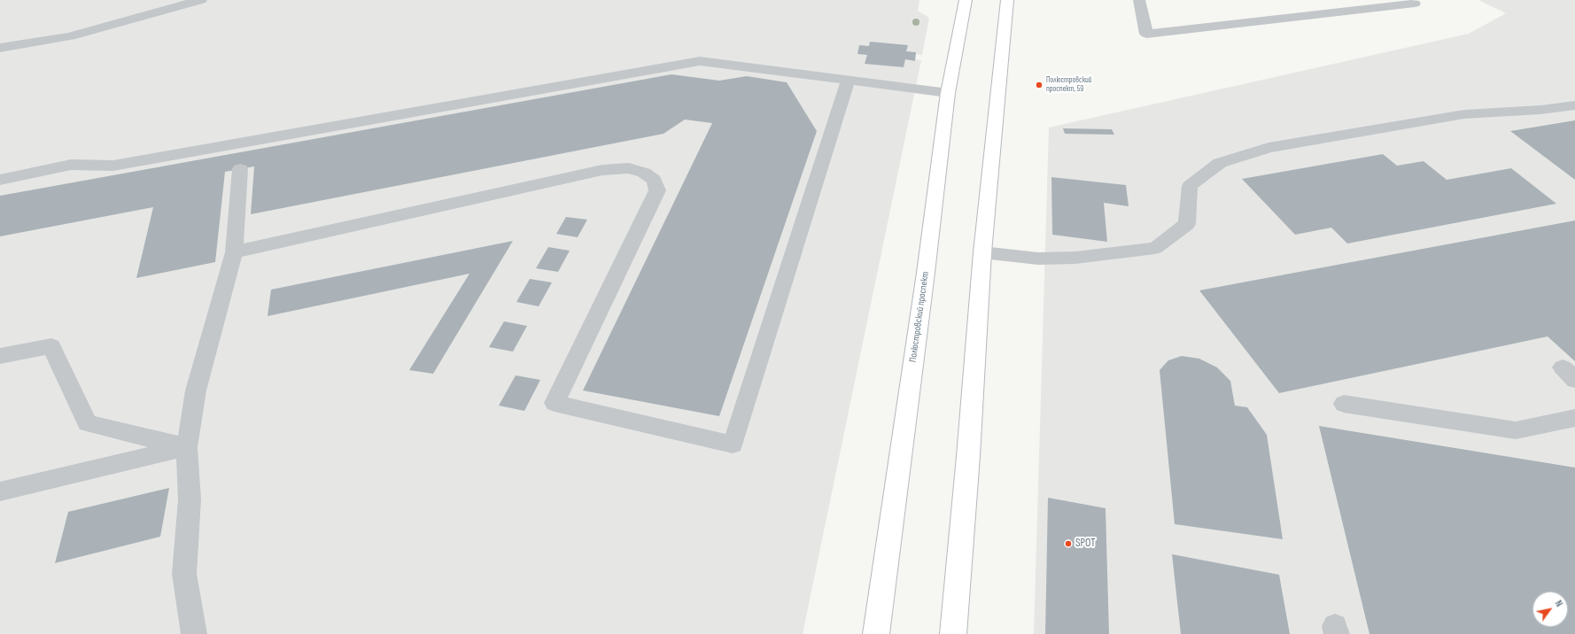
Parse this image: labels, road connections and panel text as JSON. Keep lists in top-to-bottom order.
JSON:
{
  "streets": {
    "main road": ["Полюстровский проспект"]
  },
  "places": ["Полюстровский проспект, 59", "SPOT"],
  "north": "top right"
}
